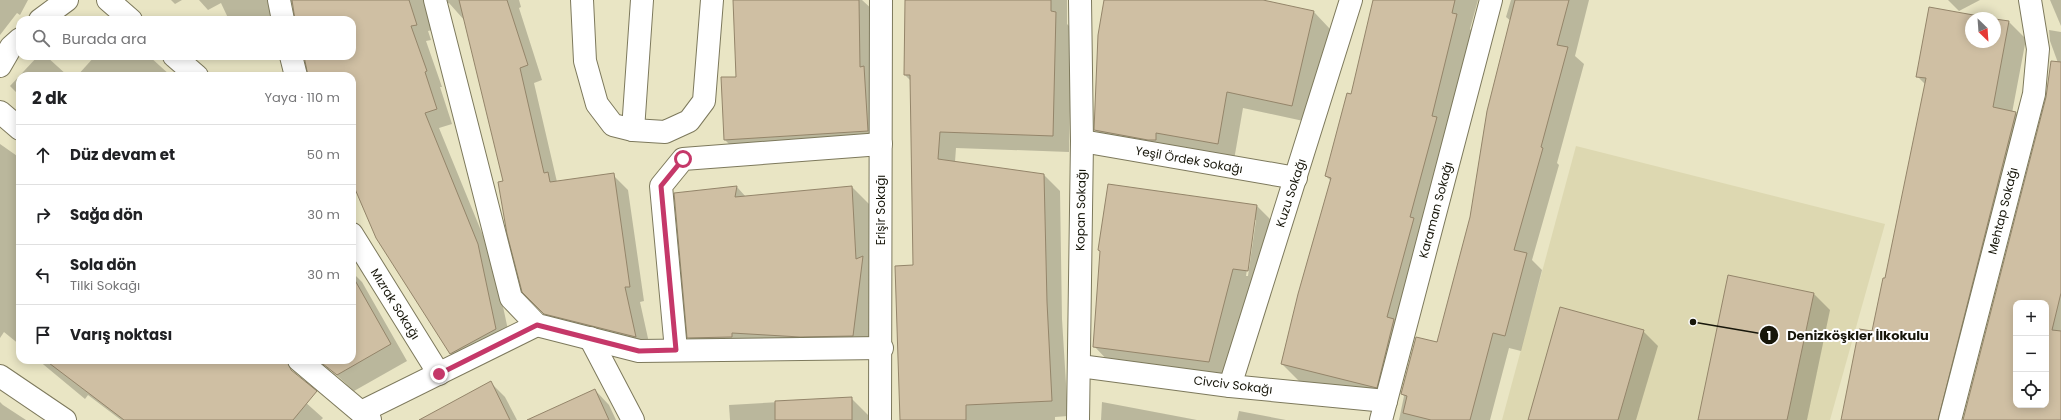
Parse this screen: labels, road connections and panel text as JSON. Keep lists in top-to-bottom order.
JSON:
{
  "streets": {
    "street": [
      "Yeşil Ördek Sokağı",
      "Kuzu Sokağı",
      "Erişir Sokağı",
      "Kopan Sokağı",
      "Karaman Sokağı",
      "Mehtap Sokağı",
      "Mızrak Sokağı",
      "Civciv Sokağı"
    ]
  },
  "crossings": [
    ["Yeşil Ördek Sokağı", "Kuzu Sokağı"],
    ["Yeşil Ördek Sokağı", "Kopan Sokağı"],
    ["Kuzu Sokağı", "Civciv Sokağı"],
    ["Kopan Sokağı", "Civciv Sokağı"],
    ["Karaman Sokağı", "Civciv Sokağı"]
  ],
  "places": ["Denizköşkler İlkokulu"],
  "north": "bottom right",
  "page": {
    "search": "Burada ara",
    "heading": ["2 dk", "Yaya · 110 m"],
    "list": [
      ["Düz devam et", "50 m"],
      ["Sağa dön", "30 m"],
      ["Sola dön", "Tilki Sokağı", "30 m"],
      "Varış noktası"
    ],
    "map_buttons": ["+", "−"]
  }
}
